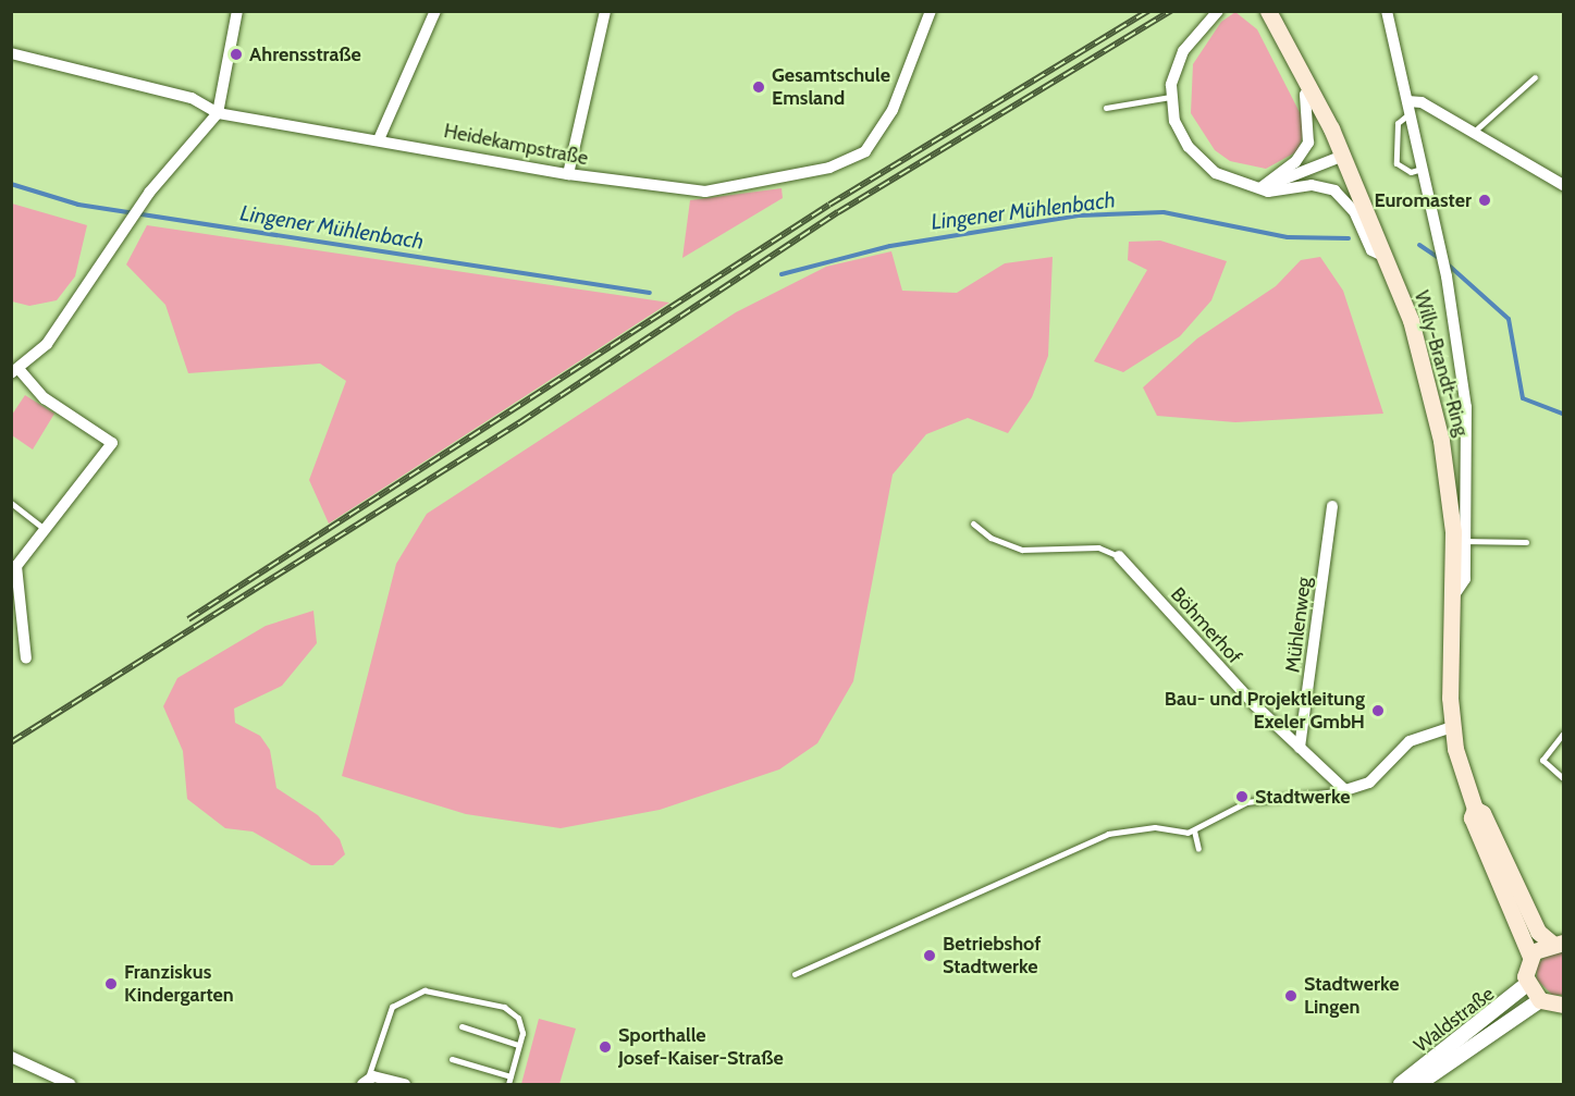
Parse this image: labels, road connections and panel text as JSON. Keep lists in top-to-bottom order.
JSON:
{
  "streets": {
    "main road": ["Willy-Brandt-Ring"],
    "street": [
      "Heidekampstraße",
      "Mühlenweg",
      "Böhmerhof",
      "Waldstraße"
    ]
  },
  "crossings": [
    ["Mühlenweg", "Böhmerhof"]
  ],
  "water": ["Lingener Mühlenbach"],
  "places": [
    "Ahrensstraße",
    "Gesamtschule Emsland",
    "Euromaster",
    "Bau- und Projektleitung Exeler GmbH",
    "Stadtwerke",
    "Betriebshof Stadtwerke",
    "Franziskus Kindergarten",
    "Stadtwerke Lingen",
    "Sporthalle Josef-Kaiser-Straße"
  ]
}
